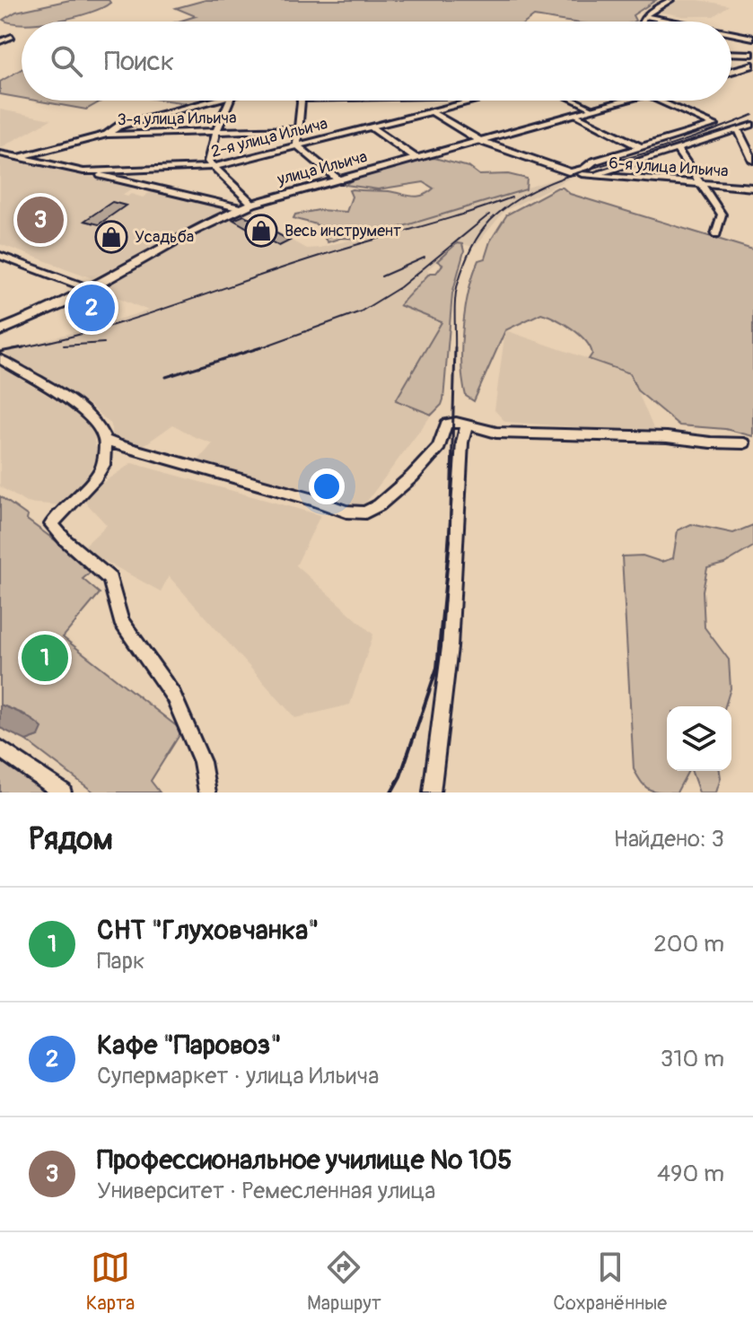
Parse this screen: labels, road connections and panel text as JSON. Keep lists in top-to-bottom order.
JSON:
{
  "streets": {
    "main road": ["улица Ильича"],
    "street": ["3-я улица Ильича", "2-я улица Ильича", "6-я улица Ильича"]
  },
  "crossings": [
    ["3-я улица Ильича", "2-я улица Ильича"]
  ],
  "places": {
    "shop": ["Весь инструмент", "Усадьба"]
  },
  "page": {
    "search": "Поиск",
    "pins": ["3", "2", "1"],
    "heading": ["Рядом", "Найдено: 3"],
    "list": [
      {
        "mark": "1",
        "name": "СНТ \"Глуховчанка\"",
        "note": "Парк",
        "value": "200 m"
      },
      {
        "mark": "2",
        "name": "Кафе \"Паровоз\"",
        "note": "Супермаркет · улица Ильича",
        "value": "310 m"
      },
      {
        "mark": "3",
        "name": "Профессиональное училище № 105",
        "note": "Университет · Ремесленная улица",
        "value": "490 m"
      }
    ],
    "nav": ["Карта", "Маршрут", "Сохранённые"]
  }
}
